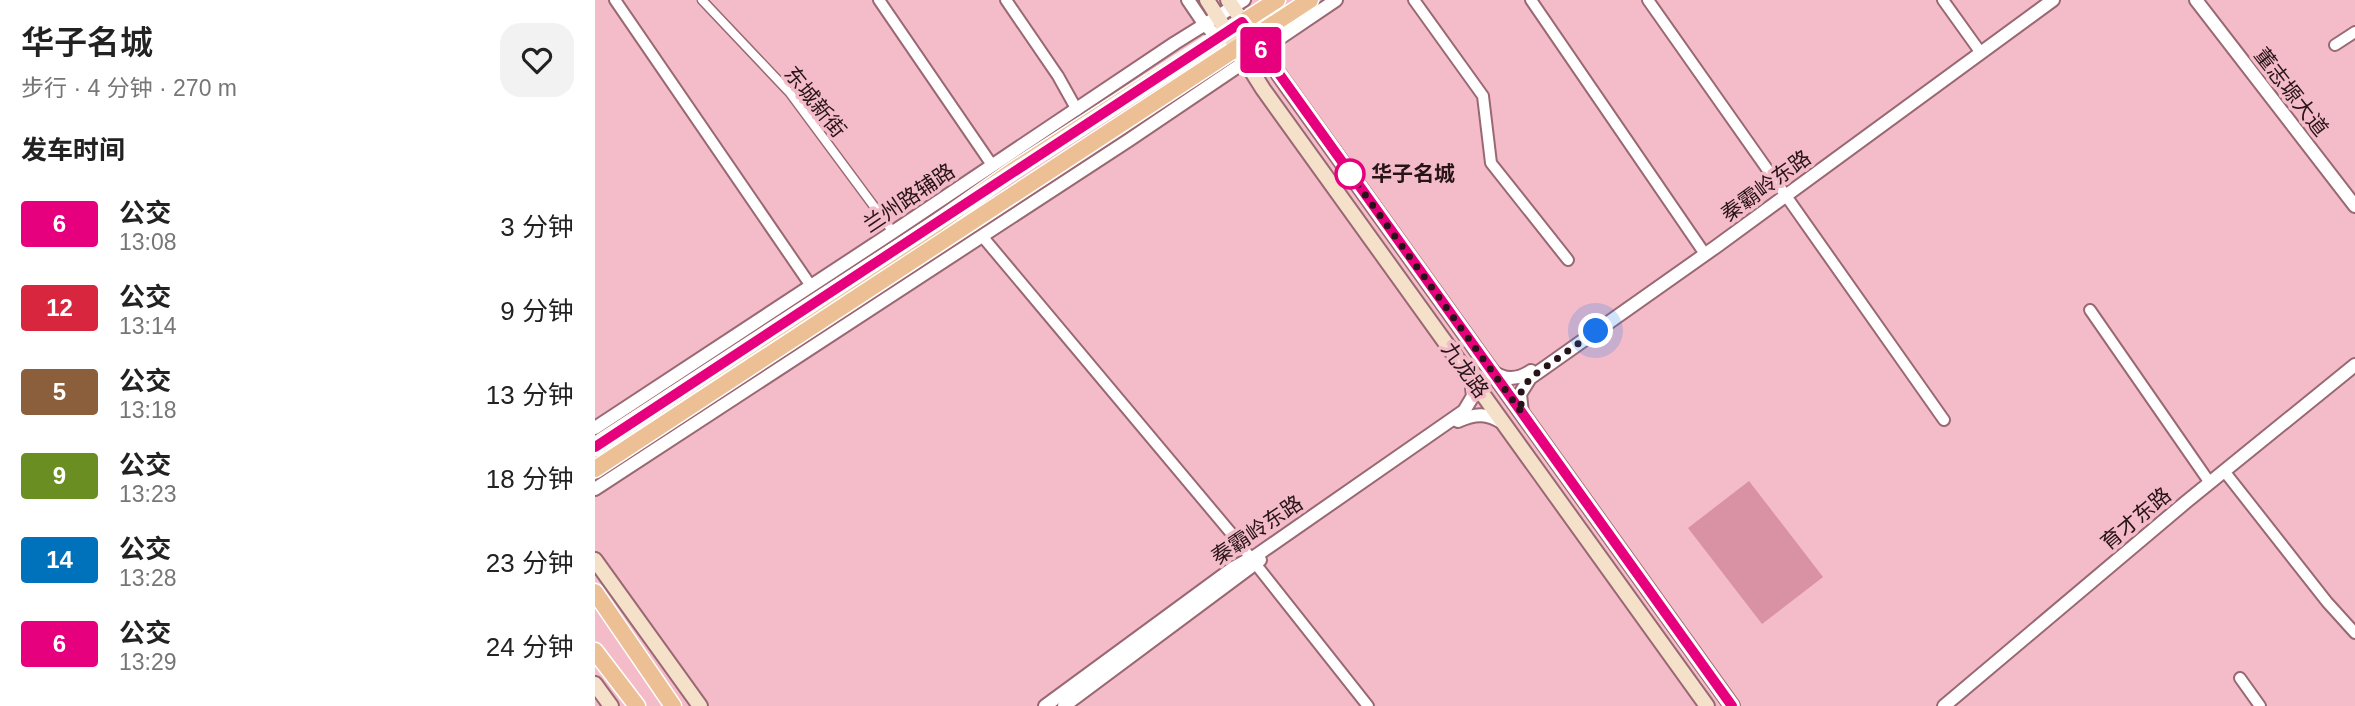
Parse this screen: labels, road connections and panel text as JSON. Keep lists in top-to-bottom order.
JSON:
{
  "streets": {
    "main road": ["九龙路"],
    "street": [
      "董志塬大道",
      "东城新街",
      "秦霸岭东路",
      "兰州路辅路",
      "育才东路"
    ]
  },
  "crossings": [
    ["东城新街", "兰州路辅路"],
    ["秦霸岭东路", "九龙路"],
    ["兰州路辅路", "九龙路"]
  ],
  "places": ["华子名城"],
  "lines": ["bus line 6"],
  "page": {
    "heading": [
      ["华子名城", "步行 · 4 分钟 · 270 m"],
      "发车时间"
    ],
    "on_map": "6",
    "list": [
      {
        "mark": "6",
        "name": "公交",
        "note": "13:08",
        "value": "3 分钟"
      },
      {
        "mark": "12",
        "name": "公交",
        "note": "13:14",
        "value": "9 分钟"
      },
      {
        "mark": "5",
        "name": "公交",
        "note": "13:18",
        "value": "13 分钟"
      },
      {
        "mark": "9",
        "name": "公交",
        "note": "13:23",
        "value": "18 分钟"
      },
      {
        "mark": "14",
        "name": "公交",
        "note": "13:28",
        "value": "23 分钟"
      },
      {
        "mark": "6",
        "name": "公交",
        "note": "13:29",
        "value": "24 分钟"
      }
    ]
  }
}
